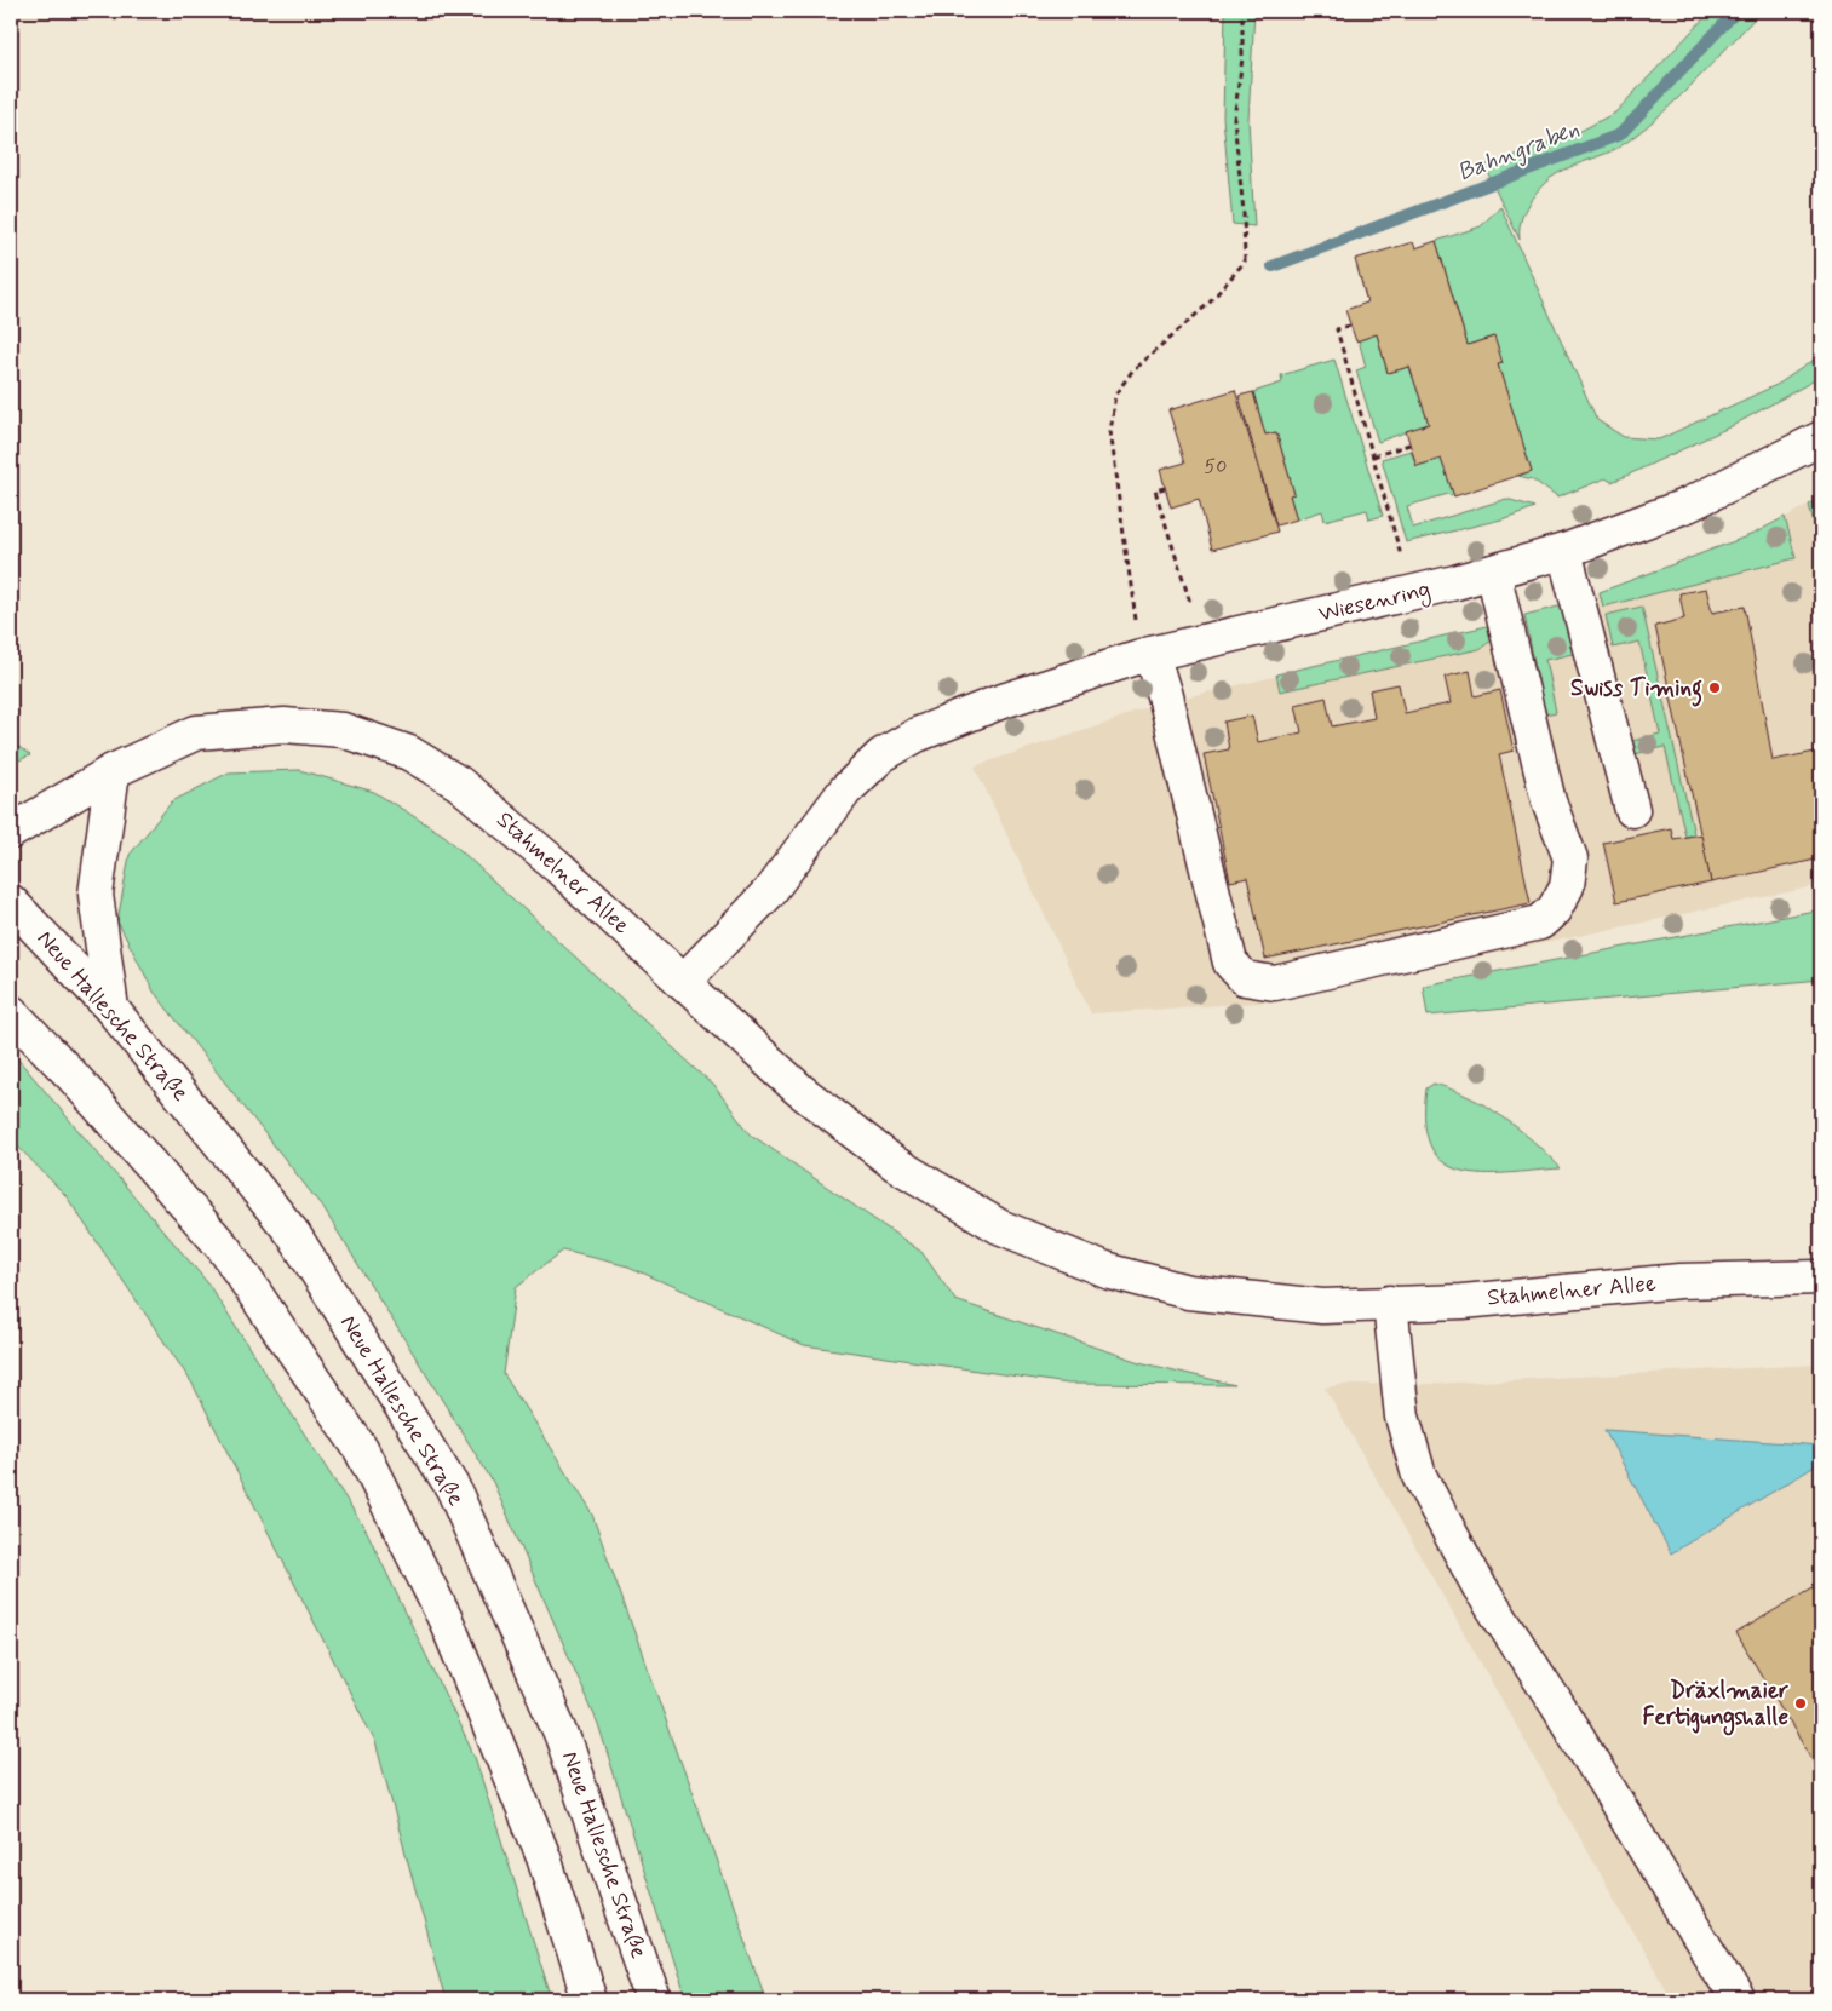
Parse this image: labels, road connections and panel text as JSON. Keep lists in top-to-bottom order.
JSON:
{
  "streets": {
    "street": ["Wiesenring", "Stahmelner Allee", "Neue Hallesche Straße"]
  },
  "crossings": [
    ["Wiesenring", "Stahmelner Allee"]
  ],
  "water": ["Bahngraben"],
  "places": ["Swiss Timing", "Dräxlmaier Fertigungshalle"],
  "house_numbers": ["50"]
}
